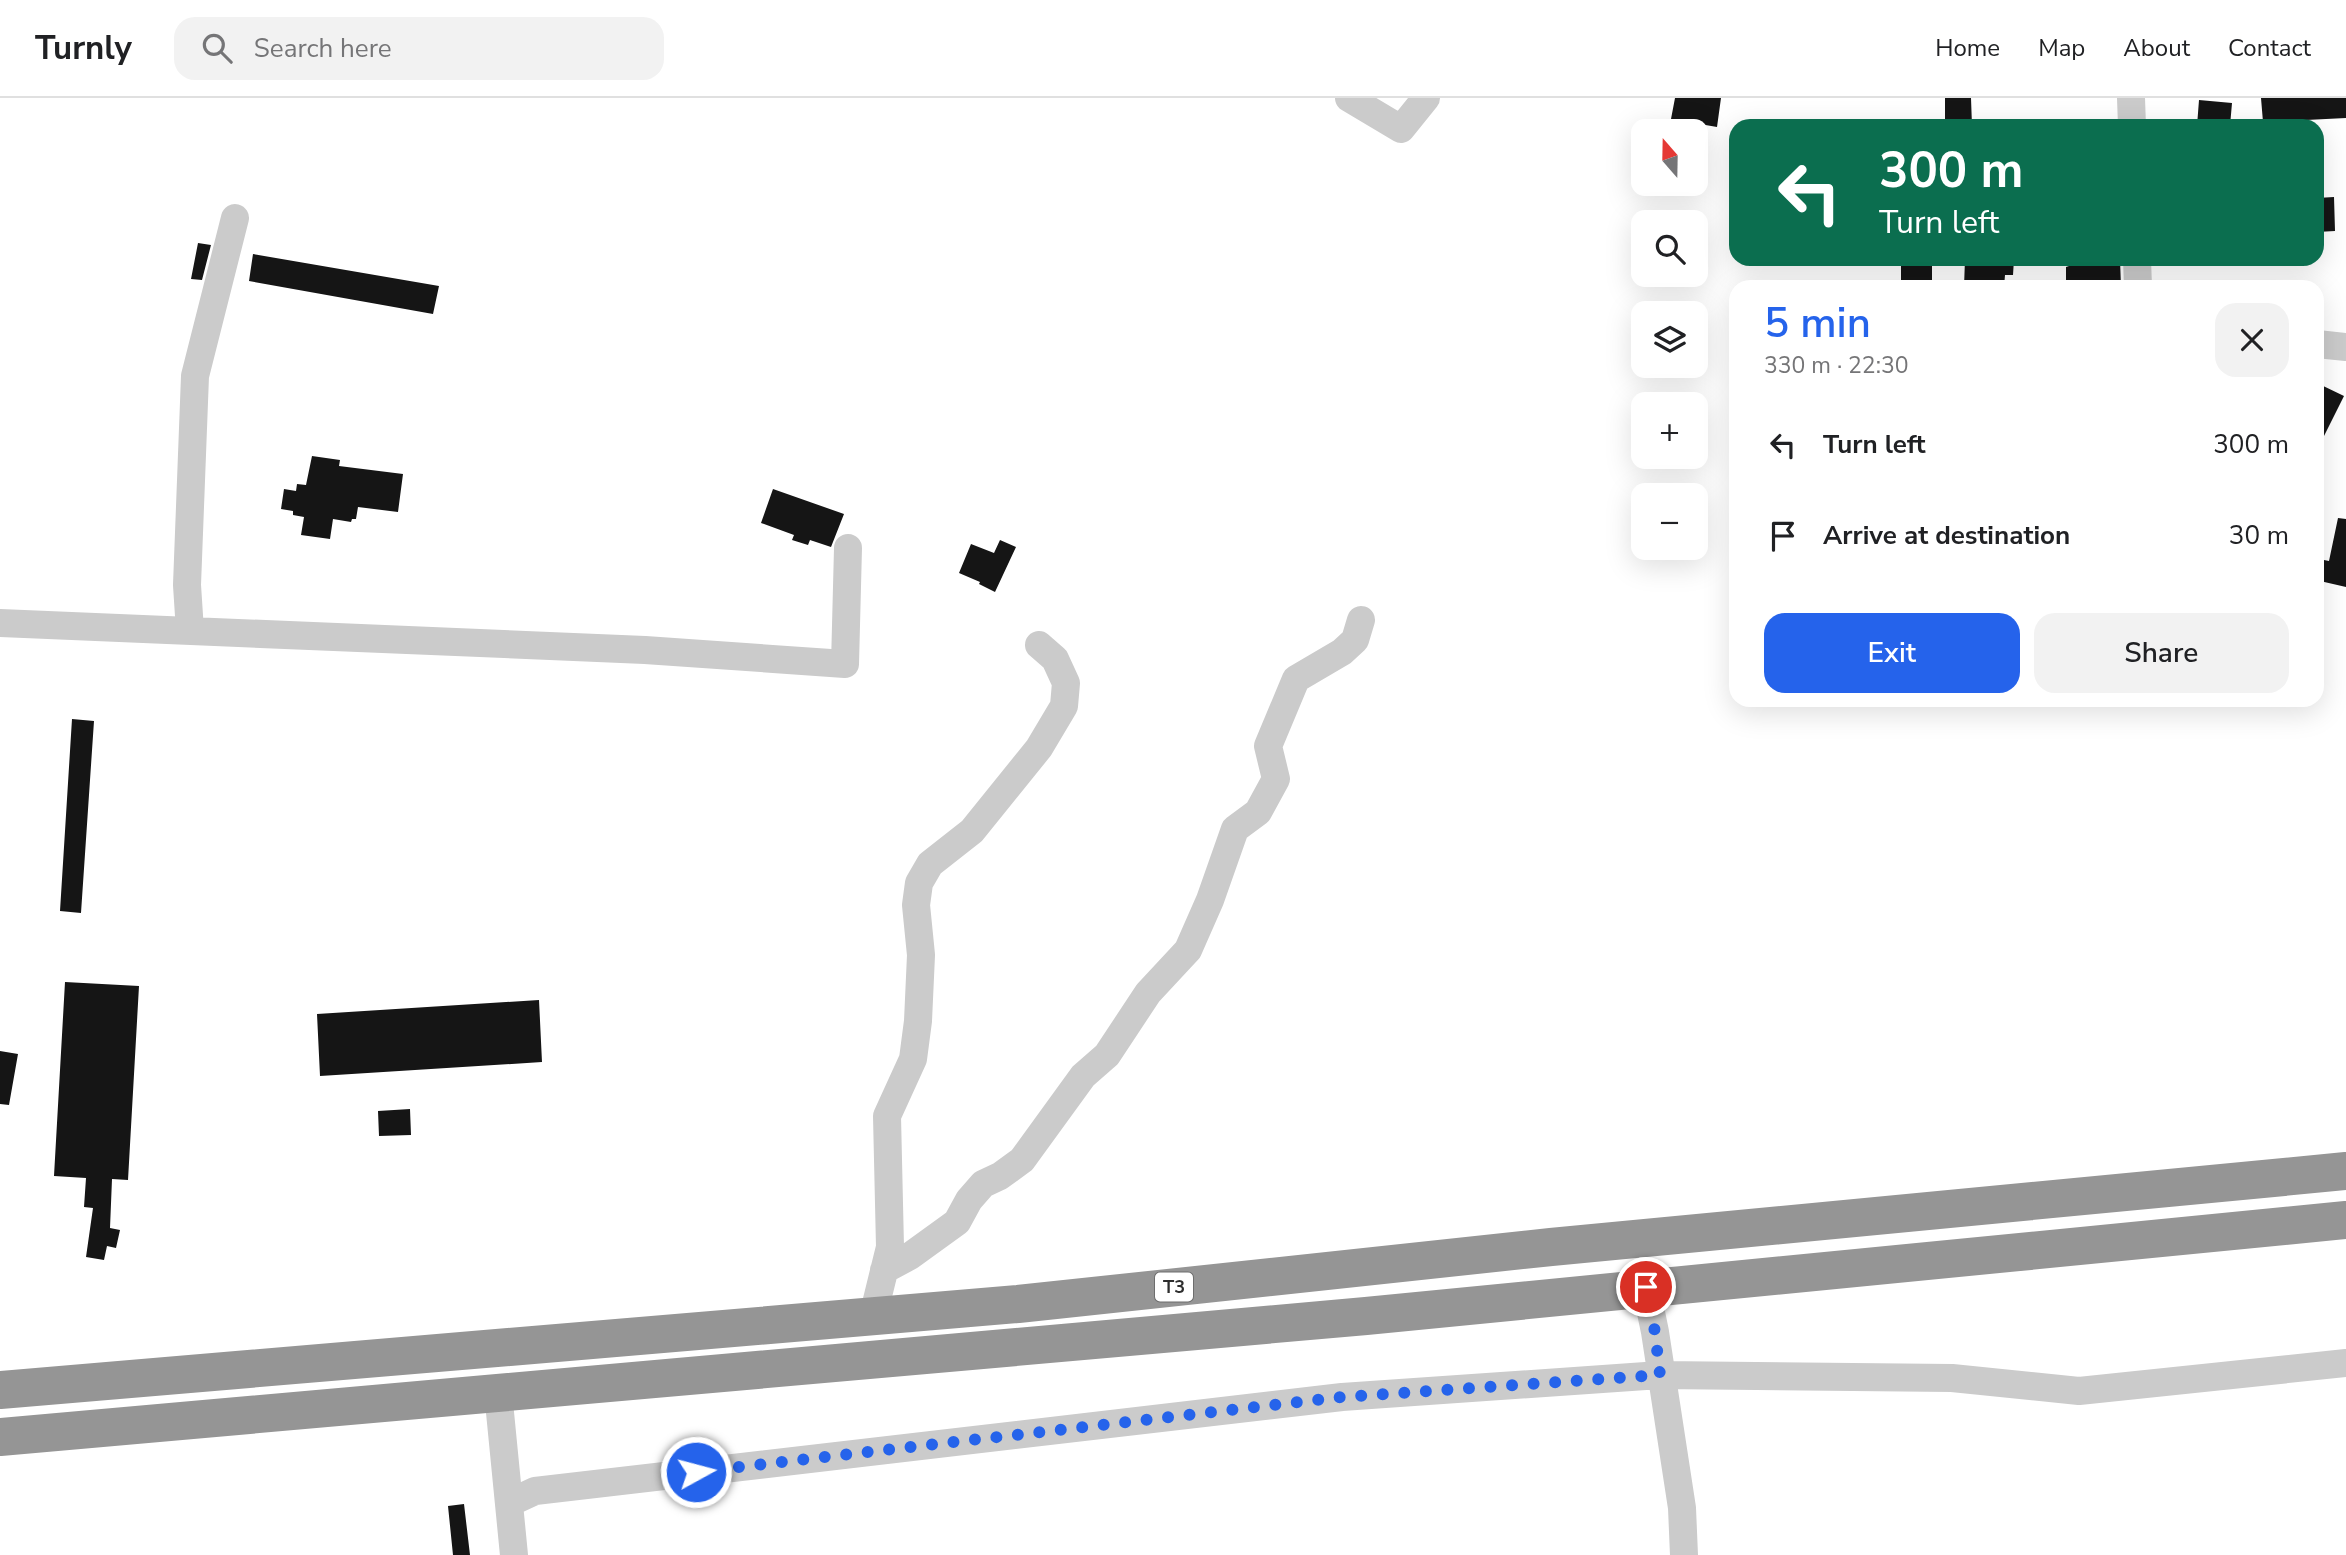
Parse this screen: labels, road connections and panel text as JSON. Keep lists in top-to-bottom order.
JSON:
{
  "streets": {
    "highway": ["T3"]
  },
  "north": "top",
  "page": {
    "header": "Turnly",
    "search": "Search here",
    "nav": [
      "Home",
      "Map",
      "About",
      "Contact"
    ],
    "map_buttons": ["+", "−"],
    "turn": ["300 m", "Turn left"],
    "heading": ["5 min", "330 m · 22:30"],
    "list": [
      {
        "name": "Turn left",
        "value": "300 m"
      },
      {
        "name": "Arrive at destination",
        "value": "30 m"
      }
    ],
    "buttons": ["Exit", "Share"]
  }
}
